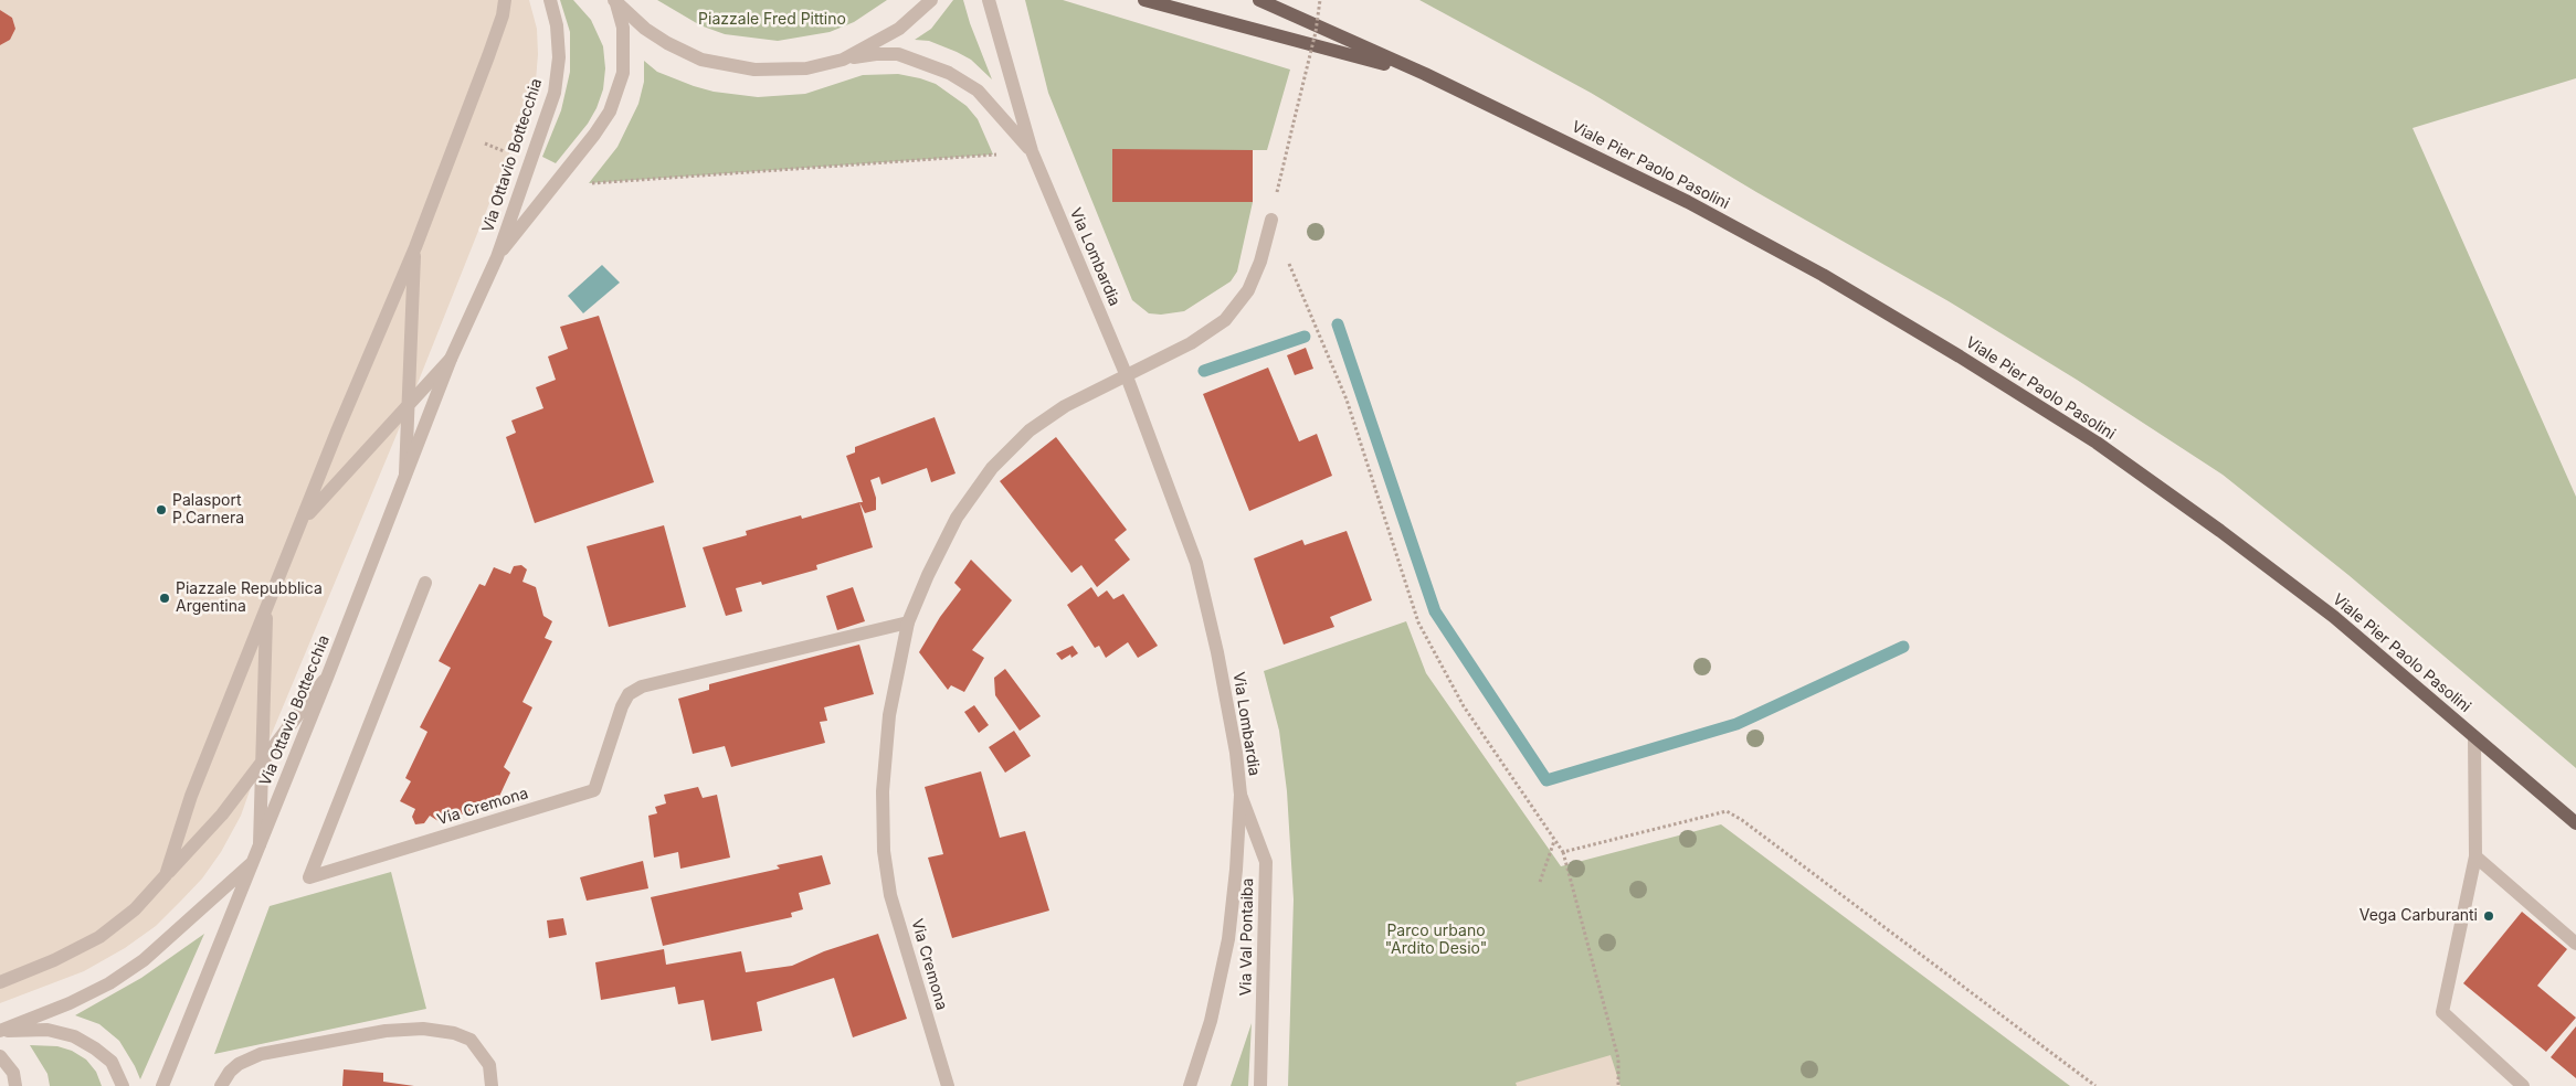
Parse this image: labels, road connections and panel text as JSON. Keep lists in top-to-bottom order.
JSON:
{
  "streets": {
    "main road": ["Viale Pier Paolo Pasolini"],
    "street": [
      "Via Ottavio Bottecchia",
      "Via Lombardia",
      "Via Cremona",
      "Via Val Pontaiba"
    ]
  },
  "crossings": [
    ["Via Lombardia", "Via Cremona"],
    ["Via Lombardia", "Via Val Pontaiba"]
  ],
  "parks": ["Piazzale Fred Pittino", "Parco urbano \"Ardito Desio\""],
  "places": ["Palasport P.Carnera", "Piazzale Repubblica Argentina", "Vega Carburanti"]
}
